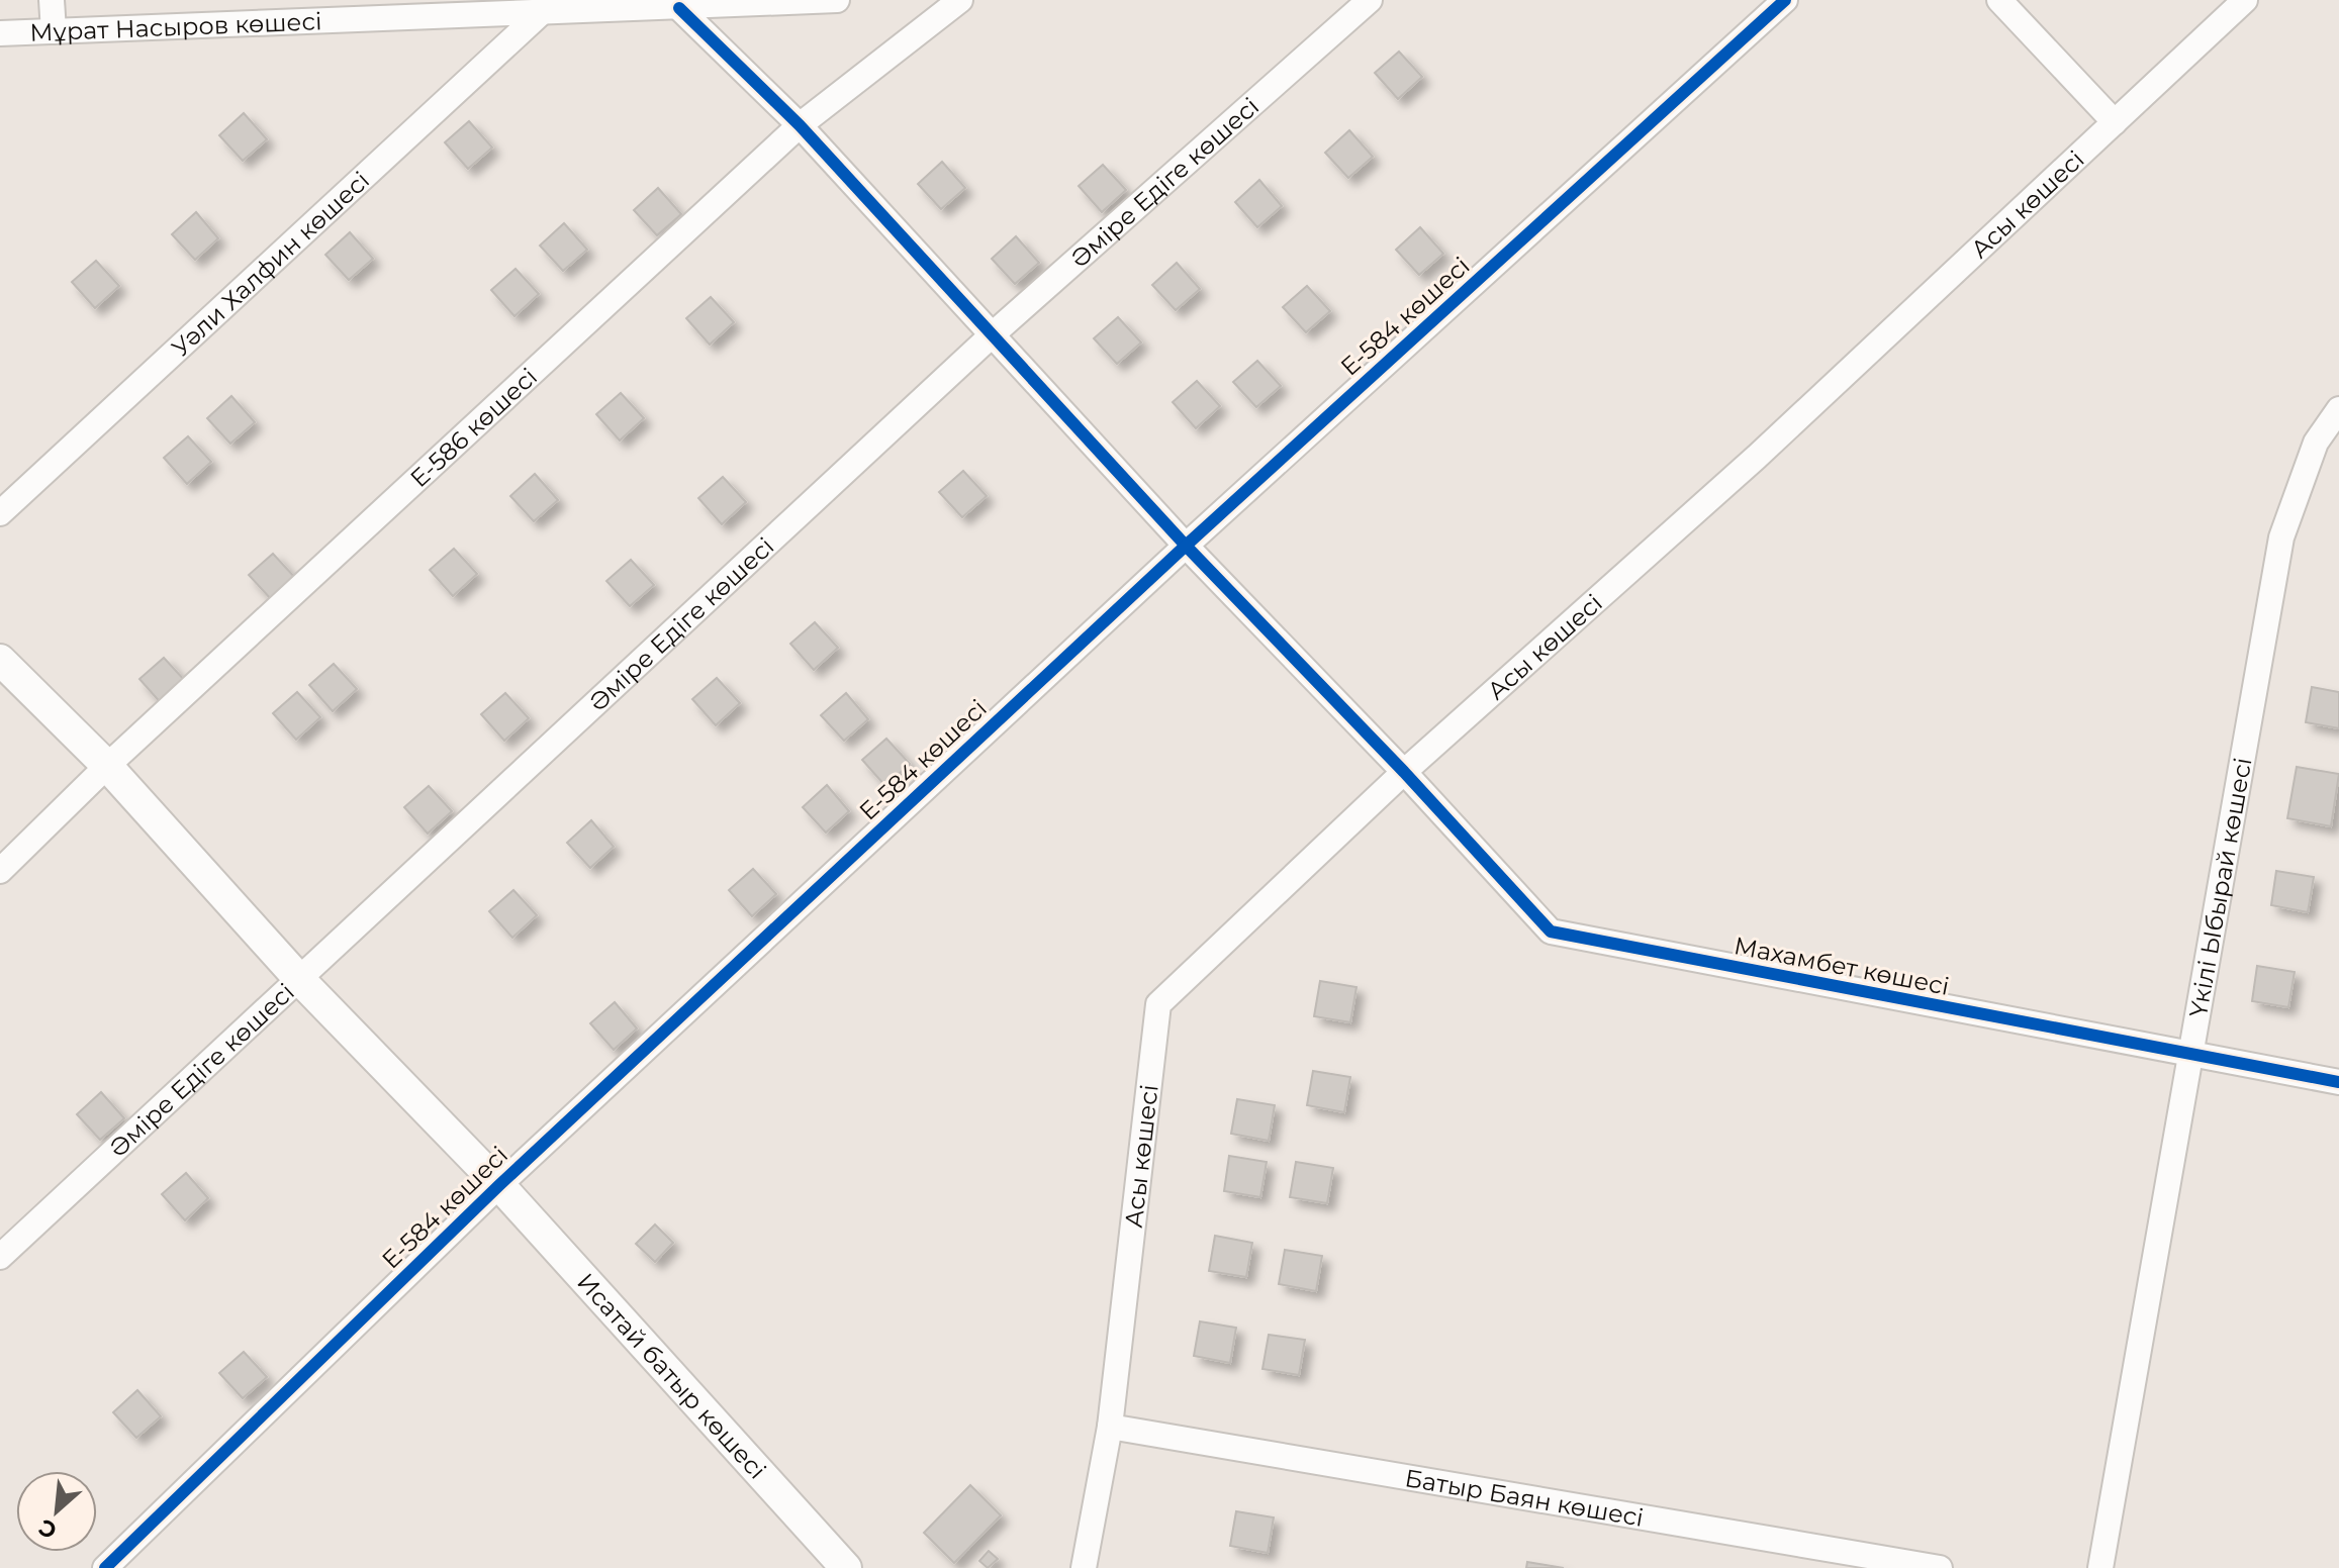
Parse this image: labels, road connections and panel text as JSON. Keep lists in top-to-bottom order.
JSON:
{
  "streets": {
    "street": [
      "Мұрат Насыров көшесі",
      "Әміре Едіге көшесі",
      "Асы көшесі",
      "Уәли Халфин көшесі",
      "Е-584 көшесі",
      "Е-586 көшесі",
      "Үкілі Ыбырай көшесі",
      "Махамбет көшесі",
      "Исатай батыр көшесі",
      "Батыр Баян көшесі"
    ]
  },
  "crossings": [
    ["Мұрат Насыров көшесі", "Уәли Халфин көшесі"],
    ["Мұрат Насыров көшесі", "Махамбет көшесі"],
    ["Әміре Едіге көшесі", "Махамбет көшесі"],
    ["Әміре Едіге көшесі", "Исатай батыр көшесі"],
    ["Асы көшесі", "Махамбет көшесі"],
    ["Асы көшесі", "Батыр Баян көшесі"],
    ["Е-584 көшесі", "Махамбет көшесі"],
    ["Е-584 көшесі", "Исатай батыр көшесі"],
    ["Е-586 көшесі", "Махамбет көшесі"],
    ["Е-586 көшесі", "Исатай батыр көшесі"],
    ["Үкілі Ыбырай көшесі", "Махамбет көшесі"]
  ],
  "north": "bottom left"
}
